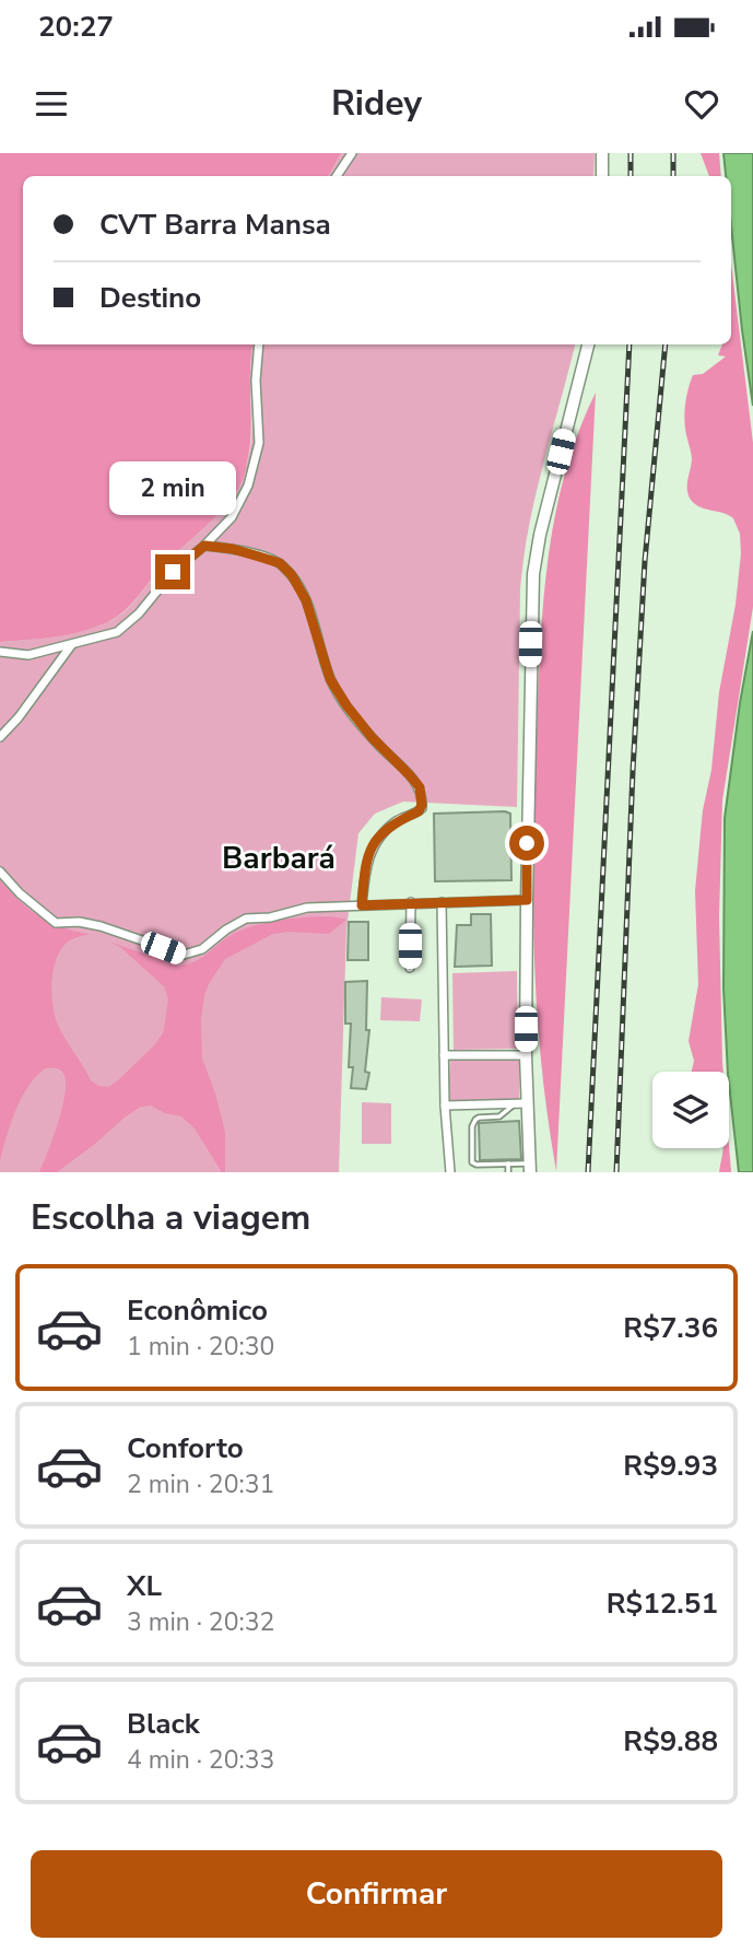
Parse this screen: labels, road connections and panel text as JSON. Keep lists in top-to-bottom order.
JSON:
{
  "districts": ["Barbará"],
  "page": {
    "status": "20:27",
    "header": "Ridey",
    "banner": ["CVT Barra Mansa", "Destino"],
    "bubble": "2 min",
    "heading": "Escolha a viagem",
    "list": [
      {
        "name": "Econômico",
        "note": "1 min · 20:30",
        "value": "R$7.36"
      },
      {
        "name": "Conforto",
        "note": "2 min · 20:31",
        "value": "R$9.93"
      },
      {
        "name": "XL",
        "note": "3 min · 20:32",
        "value": "R$12.51"
      },
      {
        "name": "Black",
        "note": "4 min · 20:33",
        "value": "R$9.88"
      }
    ],
    "buttons": "Confirmar"
  }
}
